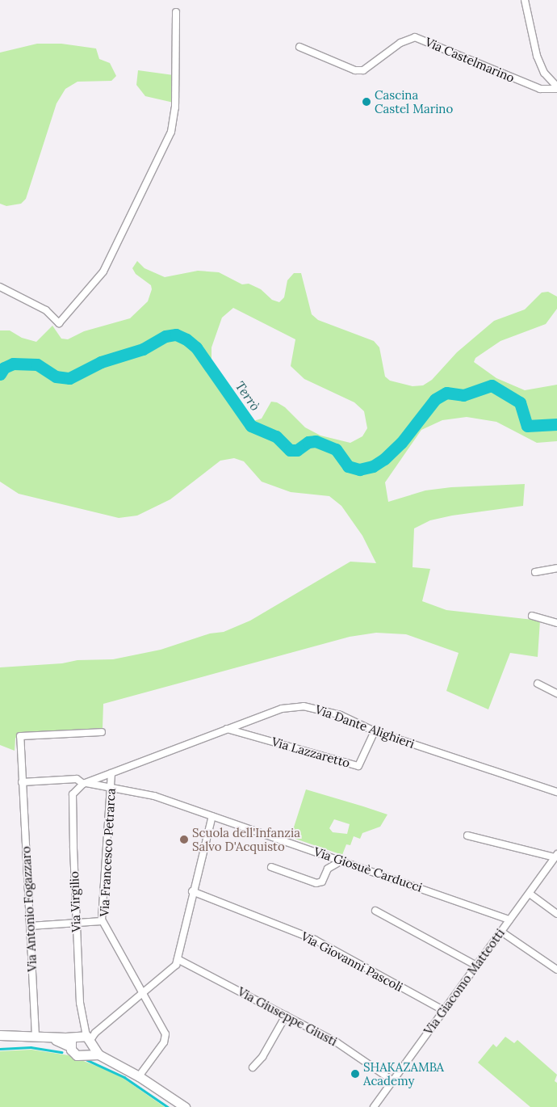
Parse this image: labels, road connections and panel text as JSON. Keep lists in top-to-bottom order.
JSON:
{
  "streets": {
    "street": [
      "Via Castelmarino",
      "Via Dante Alighieri",
      "Via Lazzaretto",
      "Via Francesco Petrarca",
      "Via Giosuè Carducci",
      "Via Virgilio",
      "Via Antonio Fogazzaro",
      "Via Giovanni Pascoli",
      "Via Giacomo Matteotti",
      "Via Giuseppe Giusti"
    ]
  },
  "crossings": [
    ["Via Dante Alighieri", "Via Lazzaretto"],
    ["Via Dante Alighieri", "Via Francesco Petrarca"],
    ["Via Dante Alighieri", "Via Giosuè Carducci"],
    ["Via Dante Alighieri", "Via Virgilio"],
    ["Via Francesco Petrarca", "Via Giosuè Carducci"],
    ["Via Giosuè Carducci", "Via Virgilio"],
    ["Via Giosuè Carducci", "Via Giacomo Matteotti"],
    ["Via Giovanni Pascoli", "Via Giacomo Matteotti"],
    ["Via Giacomo Matteotti", "Via Giuseppe Giusti"]
  ],
  "water": ["Terrò"],
  "places": ["Cascina Castel Marino", "Scuola dell'Infanzia Salvo D'Acquisto", "SHAKAZAMBA Academy"]
}
